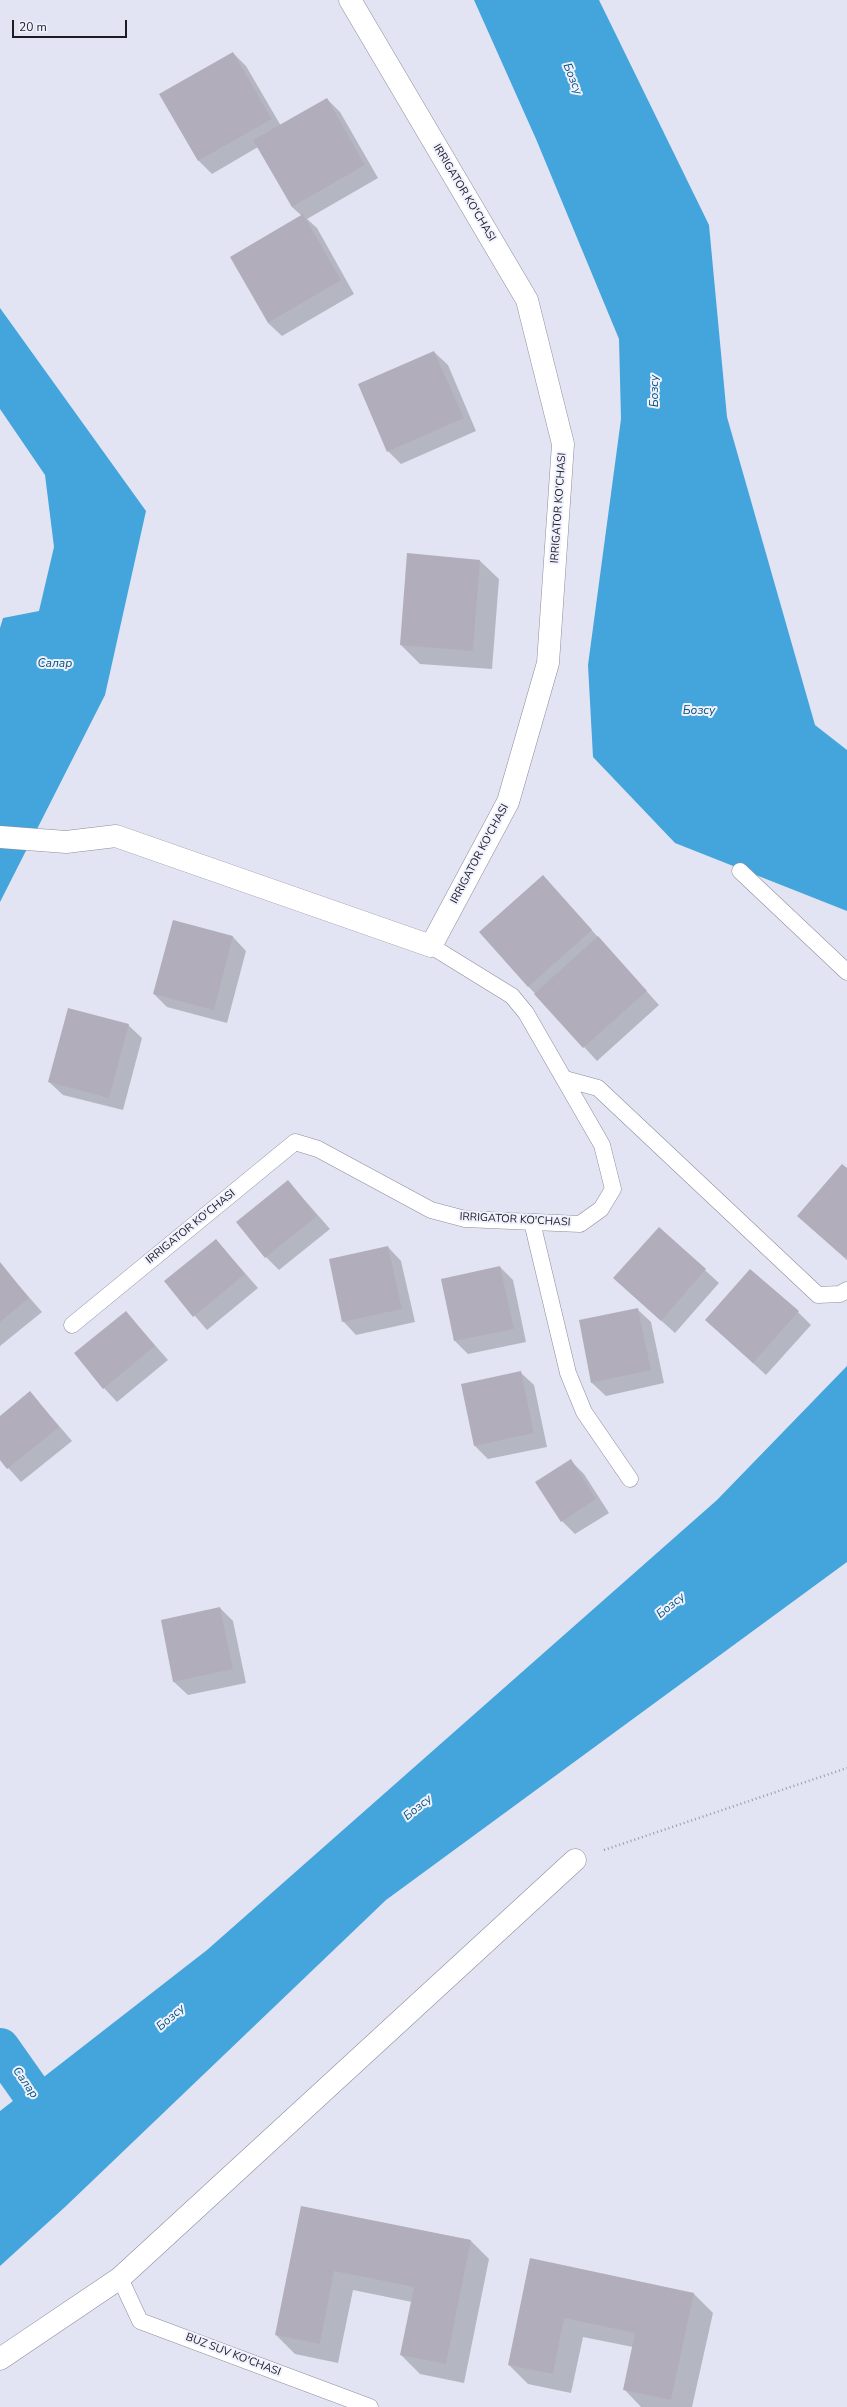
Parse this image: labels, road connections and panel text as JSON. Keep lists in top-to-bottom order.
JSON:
{
  "streets": {
    "street": ["IRRIGATOR KO'CHASI"],
    "lane": ["BUZ SUV KO'CHASI"]
  },
  "water": ["Бозсу", "Салар"],
  "scale_bar": "20 m"
}
